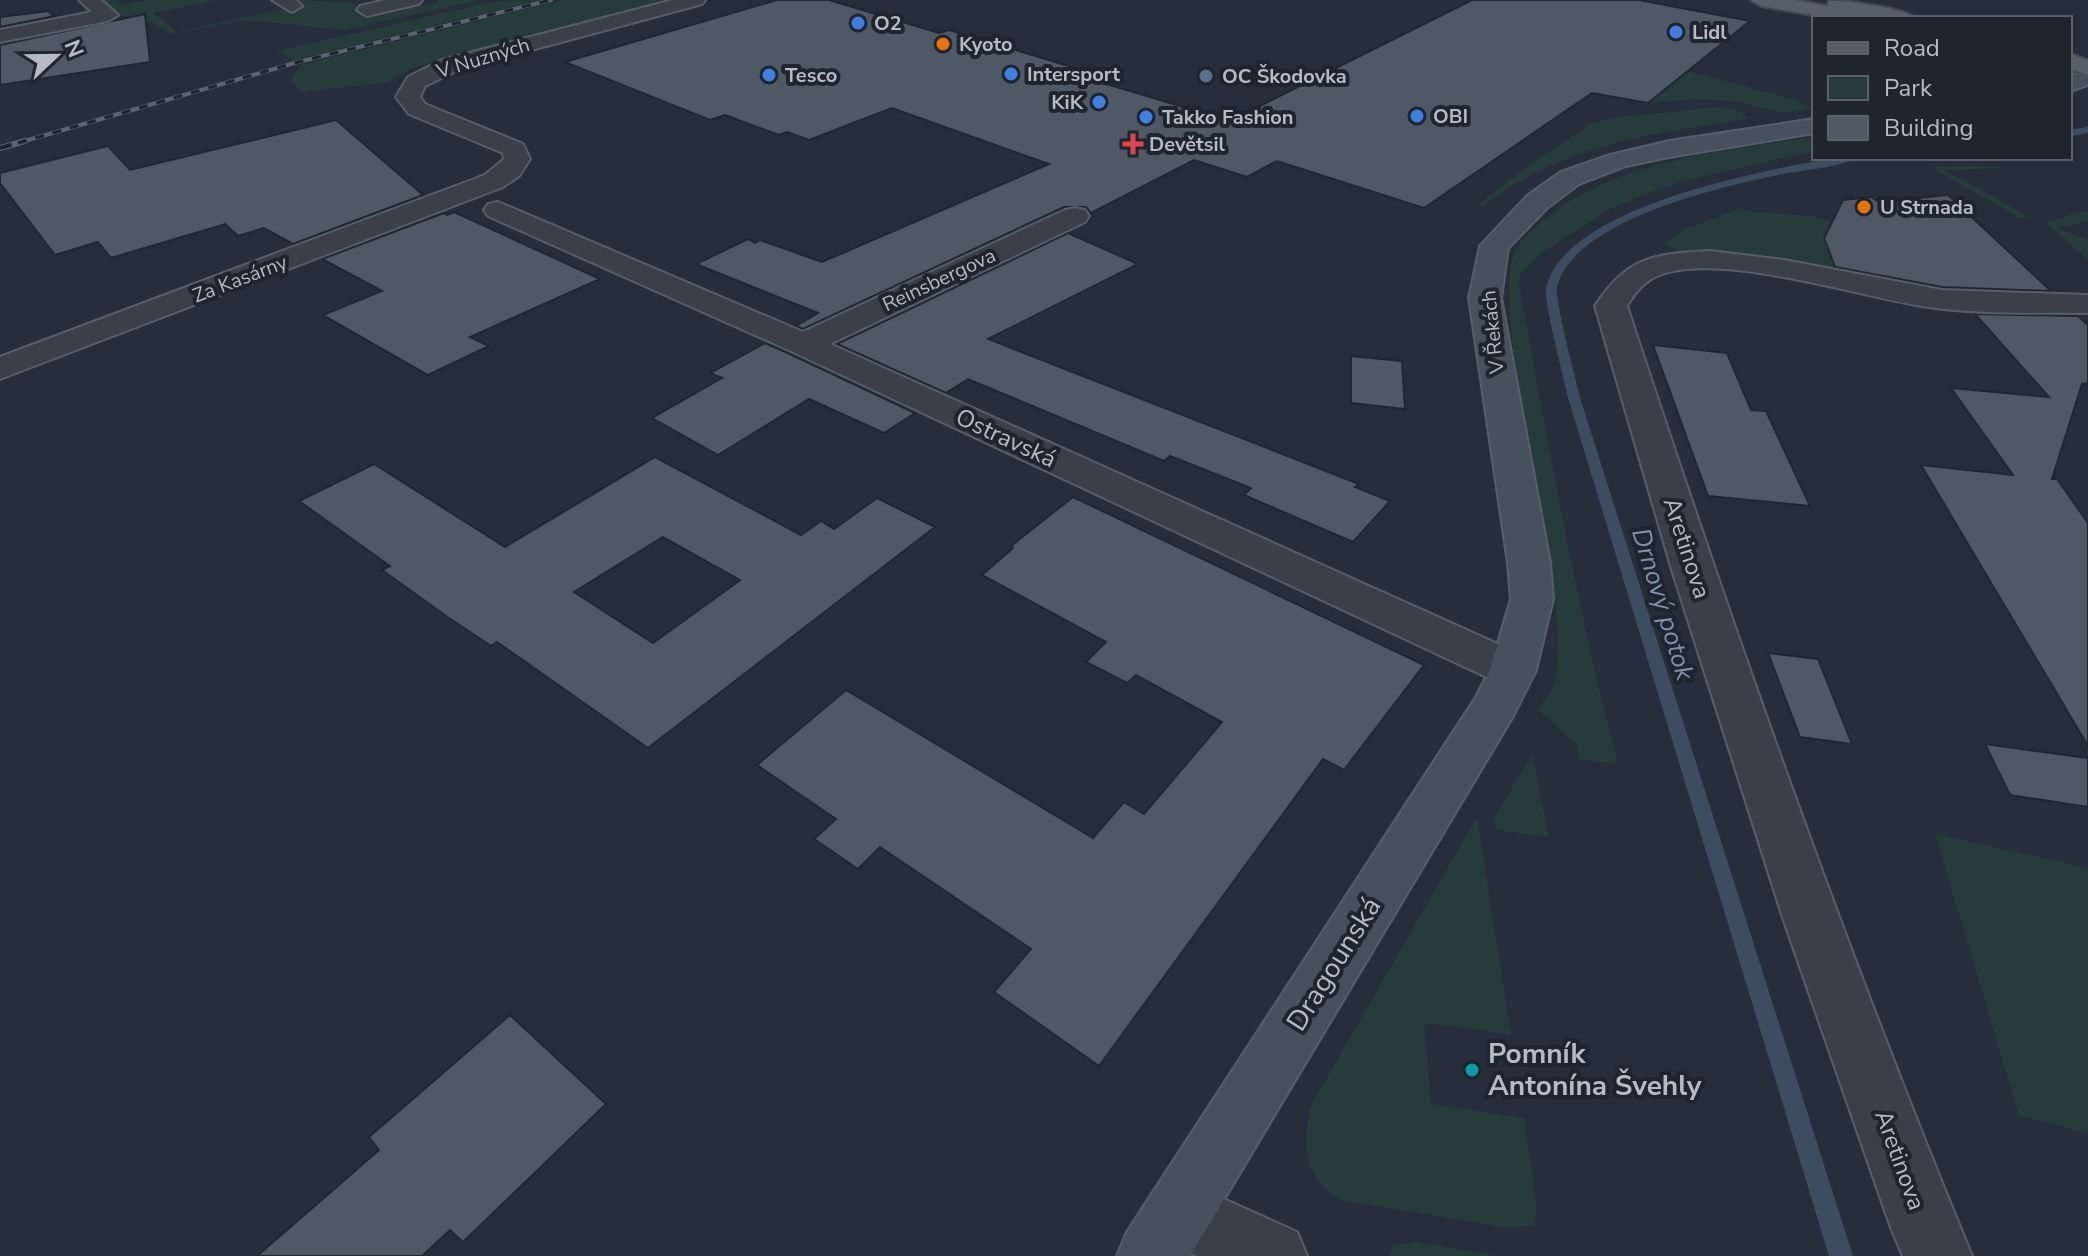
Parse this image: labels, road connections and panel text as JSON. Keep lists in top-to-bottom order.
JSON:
{
  "streets": {
    "street": [
      "V Nuzných",
      "Za Kasárny",
      "Reinsbergova",
      "V Řekách",
      "Ostravská",
      "Aretinova",
      "Dragounská"
    ]
  },
  "crossings": [
    ["V Nuzných", "Za Kasárny"],
    ["V Nuzných", "Ostravská"],
    ["Za Kasárny", "Ostravská"],
    ["Reinsbergova", "Ostravská"],
    ["V Řekách", "Ostravská"],
    ["V Řekách", "Dragounská"],
    ["Ostravská", "Dragounská"]
  ],
  "water": ["Drnový potok"],
  "places": {
    "other": [
      "O2",
      "Lidl",
      "Kyoto",
      "Intersport",
      "Tesco",
      "OC Škodovka",
      "KiK",
      "OBI",
      "Takko Fashion",
      "U Strnada",
      "Pomník Antonína Švehly"
    ],
    "health": ["Devětsil"]
  },
  "legend": ["Road", "Park", "Building"],
  "north": "right"
}
